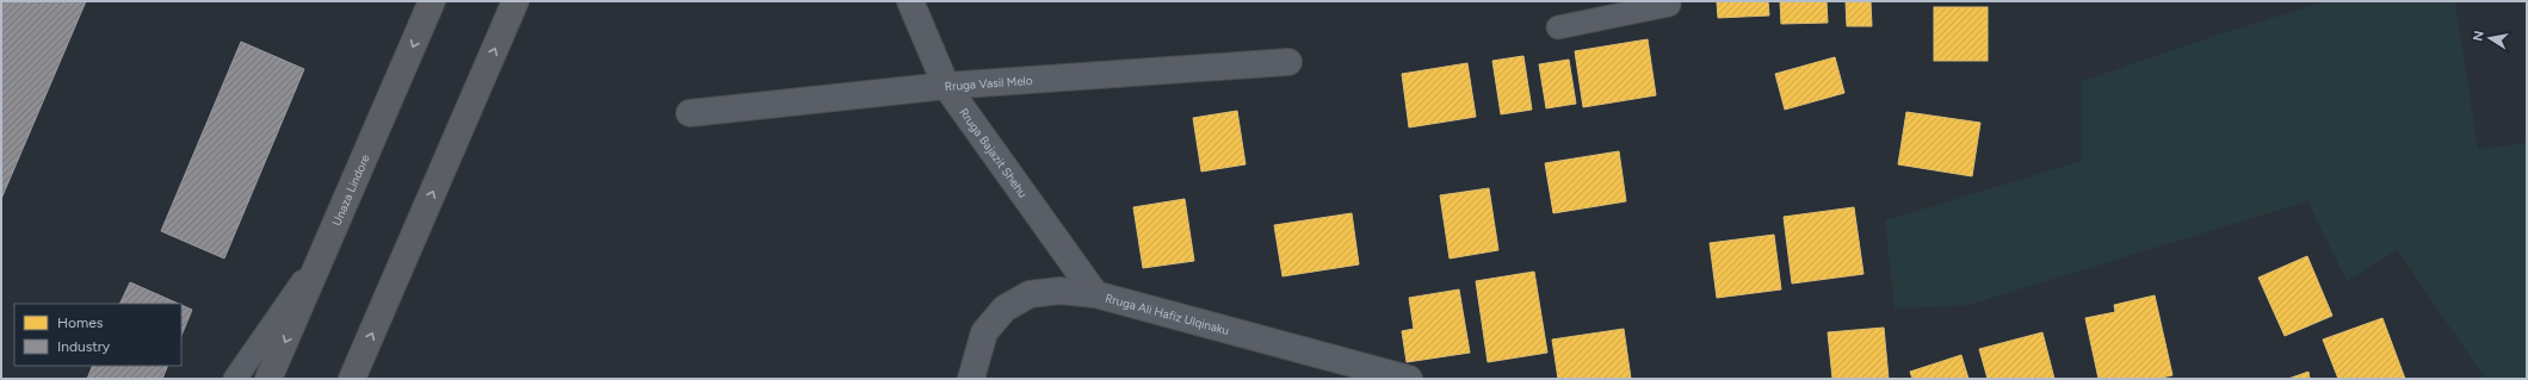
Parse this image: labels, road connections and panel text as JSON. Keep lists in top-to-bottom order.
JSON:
{
  "streets": {
    "highway": ["Unaza Lindore"],
    "street": ["Rruga Vasil Melo", "Rruga Bajazit Shehu", "Rruga Ali Hafiz Ulqinaku"]
  },
  "crossings": [
    ["Rruga Vasil Melo", "Rruga Bajazit Shehu"],
    ["Rruga Bajazit Shehu", "Rruga Ali Hafiz Ulqinaku"]
  ],
  "legend": ["Homes", "Industry"],
  "north": "left"
}
